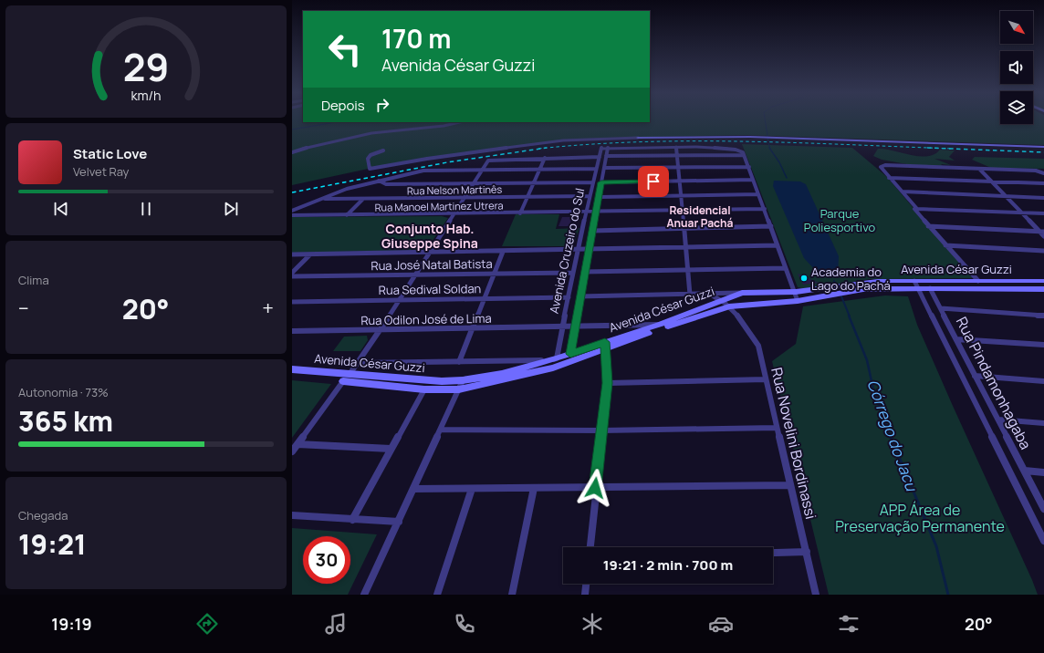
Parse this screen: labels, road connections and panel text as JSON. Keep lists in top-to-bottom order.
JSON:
{
  "streets": {
    "street": [
      "Rua Nelson Martinês",
      "Rua Manoel Martinez Utrera",
      "Avenida Cruzeiro do Sul",
      "Rua José Natal Batista",
      "Avenida César Guzzi",
      "Rua Sedival Soldan",
      "Rua Odilon José de Lima",
      "Rua Pindamonhagaba",
      "Rua Novelini Bordinassi"
    ]
  },
  "crossings": [
    ["Rua Nelson Martinês", "Avenida Cruzeiro do Sul"],
    ["Rua Manoel Martinez Utrera", "Avenida Cruzeiro do Sul"],
    ["Avenida Cruzeiro do Sul", "Rua José Natal Batista"],
    ["Avenida Cruzeiro do Sul", "Avenida César Guzzi"],
    ["Avenida Cruzeiro do Sul", "Rua Sedival Soldan"],
    ["Avenida Cruzeiro do Sul", "Rua Odilon José de Lima"],
    ["Avenida César Guzzi", "Rua Odilon José de Lima"],
    ["Avenida César Guzzi", "Rua Pindamonhagaba"],
    ["Avenida César Guzzi", "Rua Novelini Bordinassi"]
  ],
  "districts": ["Residencial Anuar Pachá", "Conjunto Hab. Giuseppe Spina"],
  "water": ["Córrego do Jacu"],
  "parks": ["Parque Poliesportivo", "APP Área de Preservação Permanente"],
  "places": ["Academia do Lago do Pachá"],
  "north": "bottom right",
  "page": {
    "turn": ["170 m", "Avenida César Guzzi"],
    "then": "Depois",
    "song": ["Static Love", "Velvet Ray"],
    "tile": [
      "Clima",
      ["Autonomia · 73%", "365 km"],
      ["Chegada", "19:21"]
    ],
    "heat": ["−", "20°", "+"],
    "limit": "30",
    "trip": "19:21 · 2 min · 700 m",
    "tabs": ["19:19", "20°"],
    "gauge": ["29", "km/h"]
  }
}
